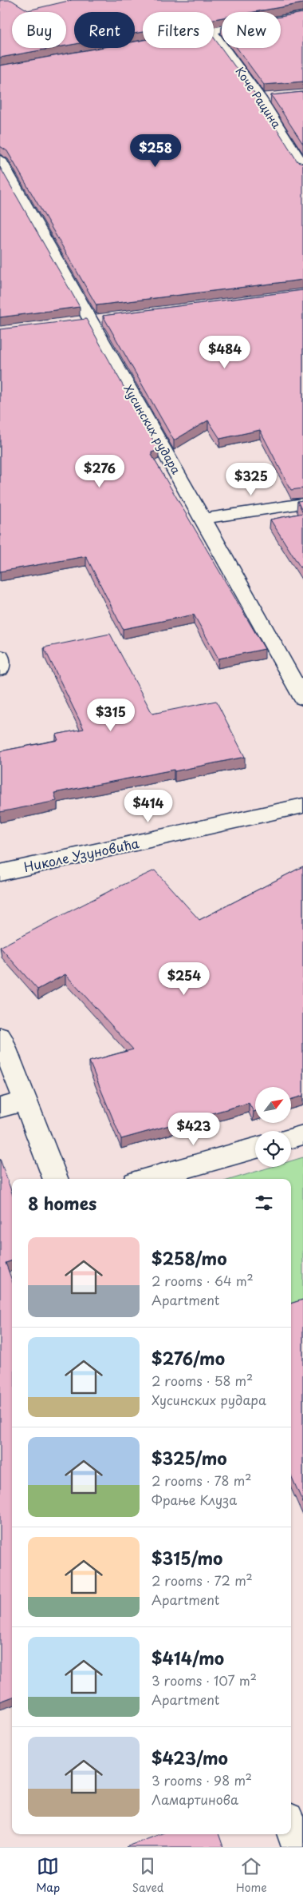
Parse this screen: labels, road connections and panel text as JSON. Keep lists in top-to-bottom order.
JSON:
{
  "streets": {
    "street": ["Коче Рацина", "Хусинских рудара", "Николе Узуновића"]
  },
  "north": "top right",
  "page": {
    "chip": [
      "Buy",
      "Rent",
      "Filters",
      "New"
    ],
    "price": [
      "$258",
      "$484",
      "$276",
      "$325",
      "$315",
      "$414",
      "$254",
      "$423"
    ],
    "heading": "8 homes",
    "list": [
      {
        "name": "$258/mo",
        "note": "2 rooms · 64 m² · Apartment"
      },
      {
        "name": "$276/mo",
        "note": "2 rooms · 58 m² · Хусинских рудара"
      },
      {
        "name": "$325/mo",
        "note": "2 rooms · 78 m² · Фрање Клуза"
      },
      {
        "name": "$315/mo",
        "note": "2 rooms · 72 m² · Apartment"
      },
      {
        "name": "$414/mo",
        "note": "3 rooms · 107 m² · Apartment"
      },
      {
        "name": "$423/mo",
        "note": "3 rooms · 98 m² · Ламартинова"
      }
    ],
    "tabs": ["Map", "Saved", "Home"]
  }
}
